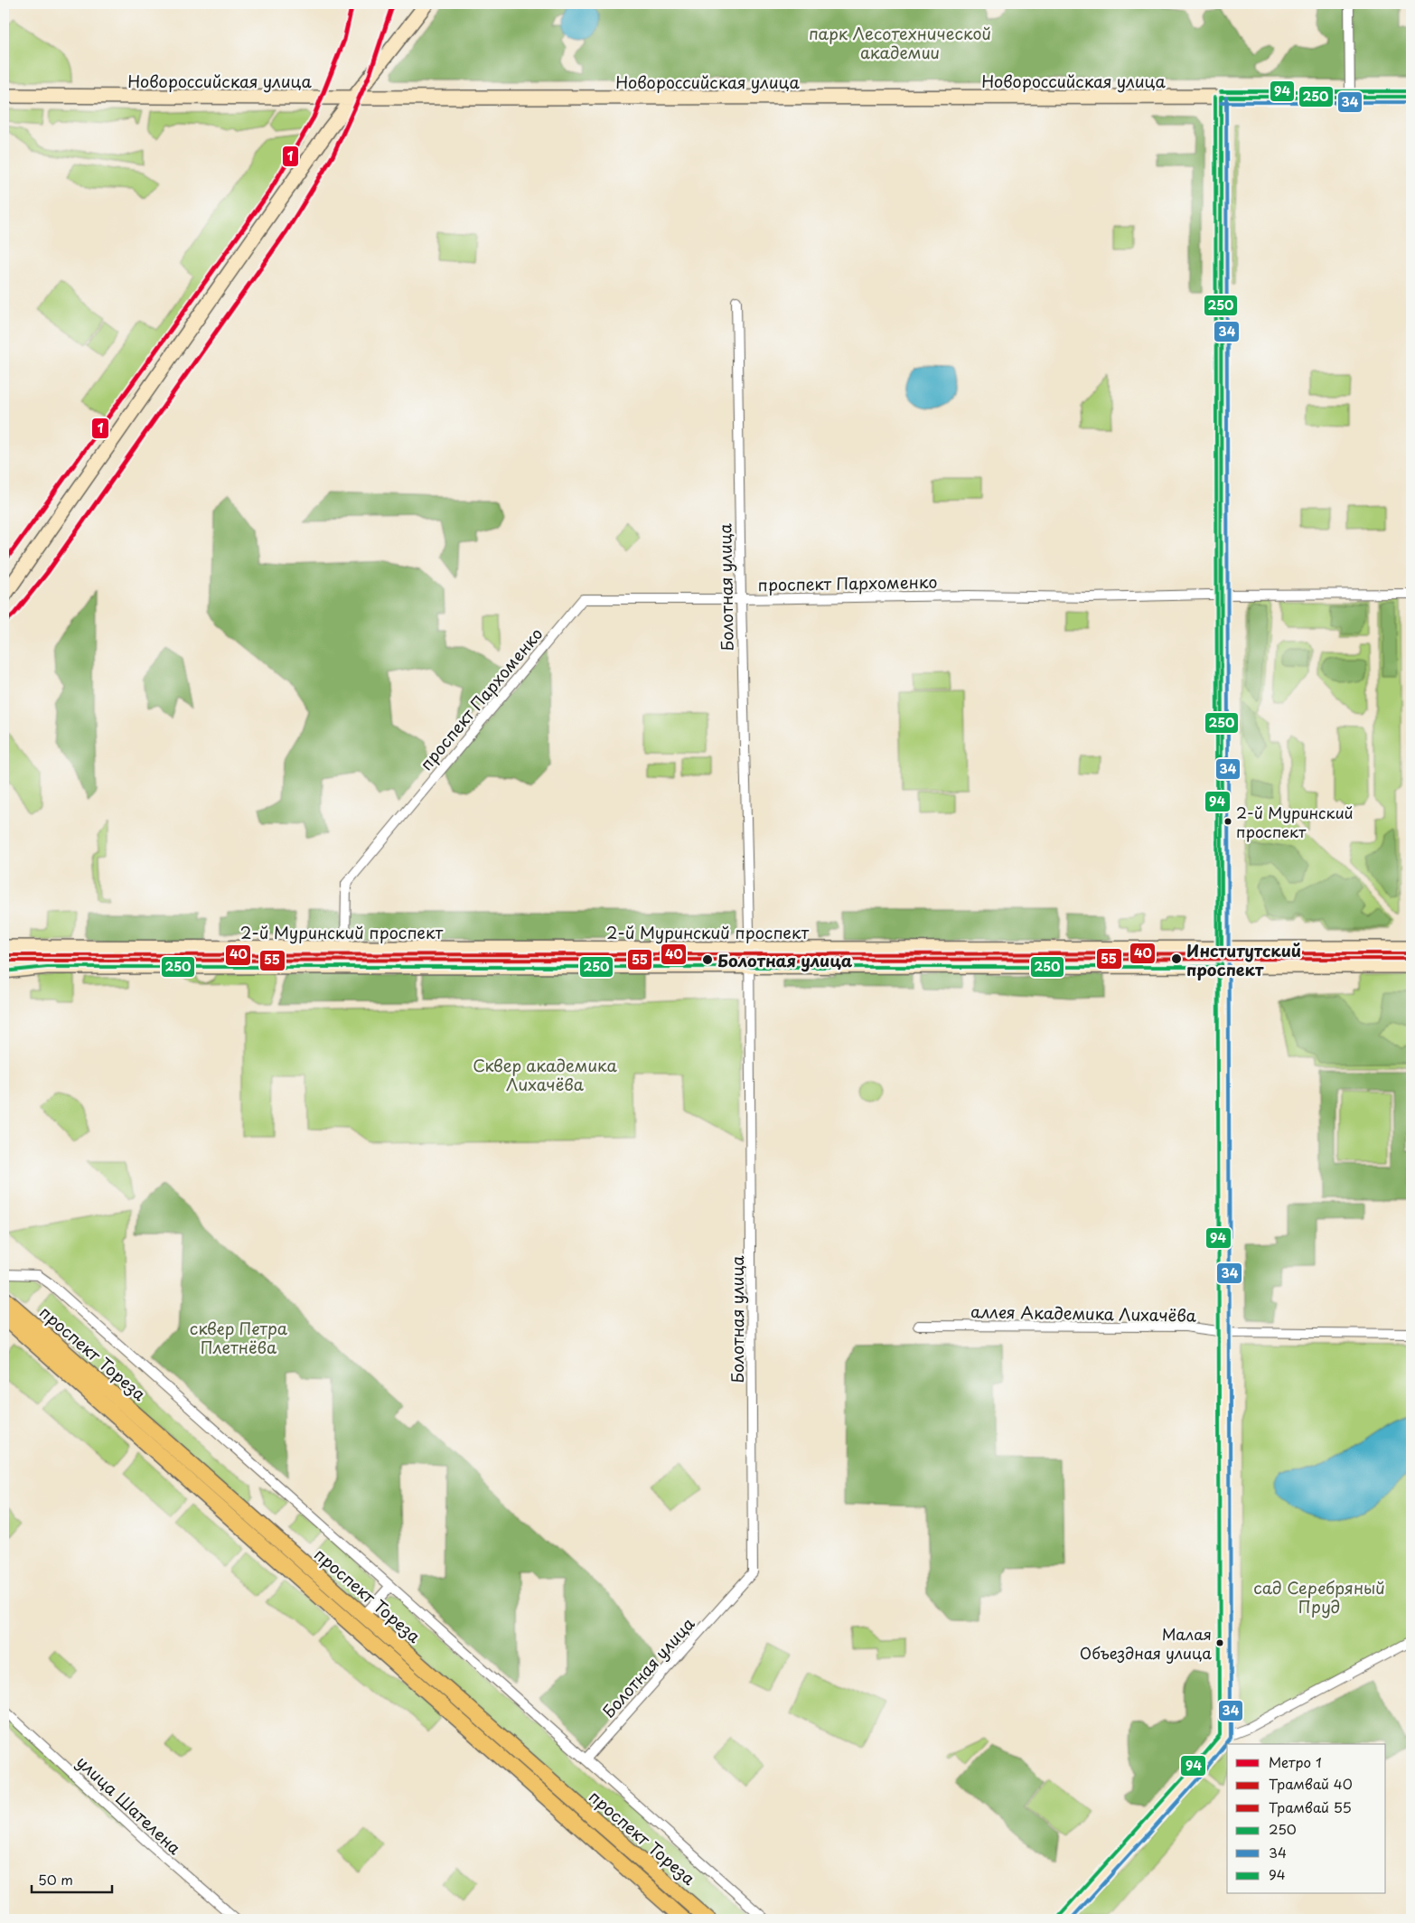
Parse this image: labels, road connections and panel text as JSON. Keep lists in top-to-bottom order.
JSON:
{
  "streets": {
    "main road": ["Новороссийская улица", "2-й Муринский проспект", "проспект Тореза"],
    "street": [
      "проспект Пархоменко",
      "Болотная улица",
      "аллея Академика Лихачёва",
      "улица Шателена"
    ]
  },
  "crossings": [
    ["проспект Пархоменко", "Болотная улица"],
    ["проспект Пархоменко", "2-й Муринский проспект"],
    ["Болотная улица", "2-й Муринский проспект"]
  ],
  "parks": [
    "парк Лесотехнической академии",
    "Сквер академика Лихачёва",
    "сквер Петра Плетнёва",
    "сад Серебряный Пруд"
  ],
  "places": [
    "2-й Муринский проспект",
    "Институтский проспект",
    "Болотная улица",
    "Малая Объездная улица"
  ],
  "lines": [
    "metro line 1",
    "transit line 94",
    "transit line 250",
    "transit line 34",
    "tram line 40",
    "tram line 55"
  ],
  "legend": [
    "Метро 1",
    "Трамвай 40",
    "Трамвай 55",
    "250",
    "34",
    "94"
  ],
  "scale_bar": "50 m"
}
